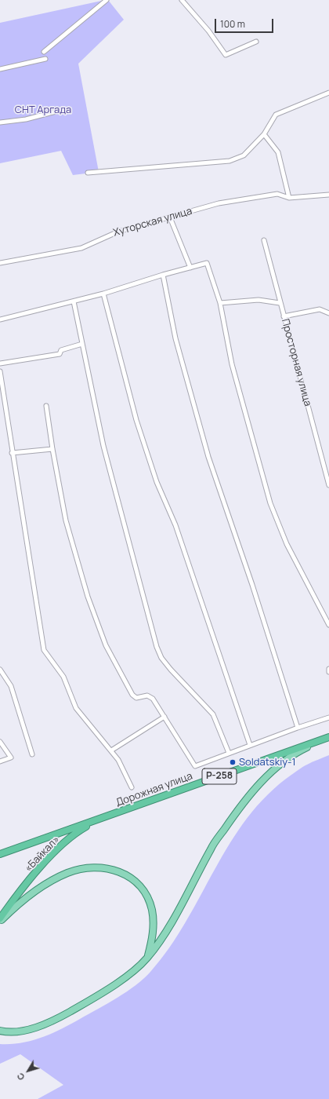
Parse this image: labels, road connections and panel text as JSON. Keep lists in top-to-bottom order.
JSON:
{
  "streets": {
    "highway": ["Р-258", "Дорожная улица", "«Байкал»"],
    "street": ["Хуторская улица", "Просторная улица"]
  },
  "crossings": [
    ["Дорожная улица", "«Байкал»"]
  ],
  "parks": ["СНТ Аргада"],
  "places": ["Soldatskiy-1"],
  "scale_bar": "100 m",
  "north": "bottom left"
}
